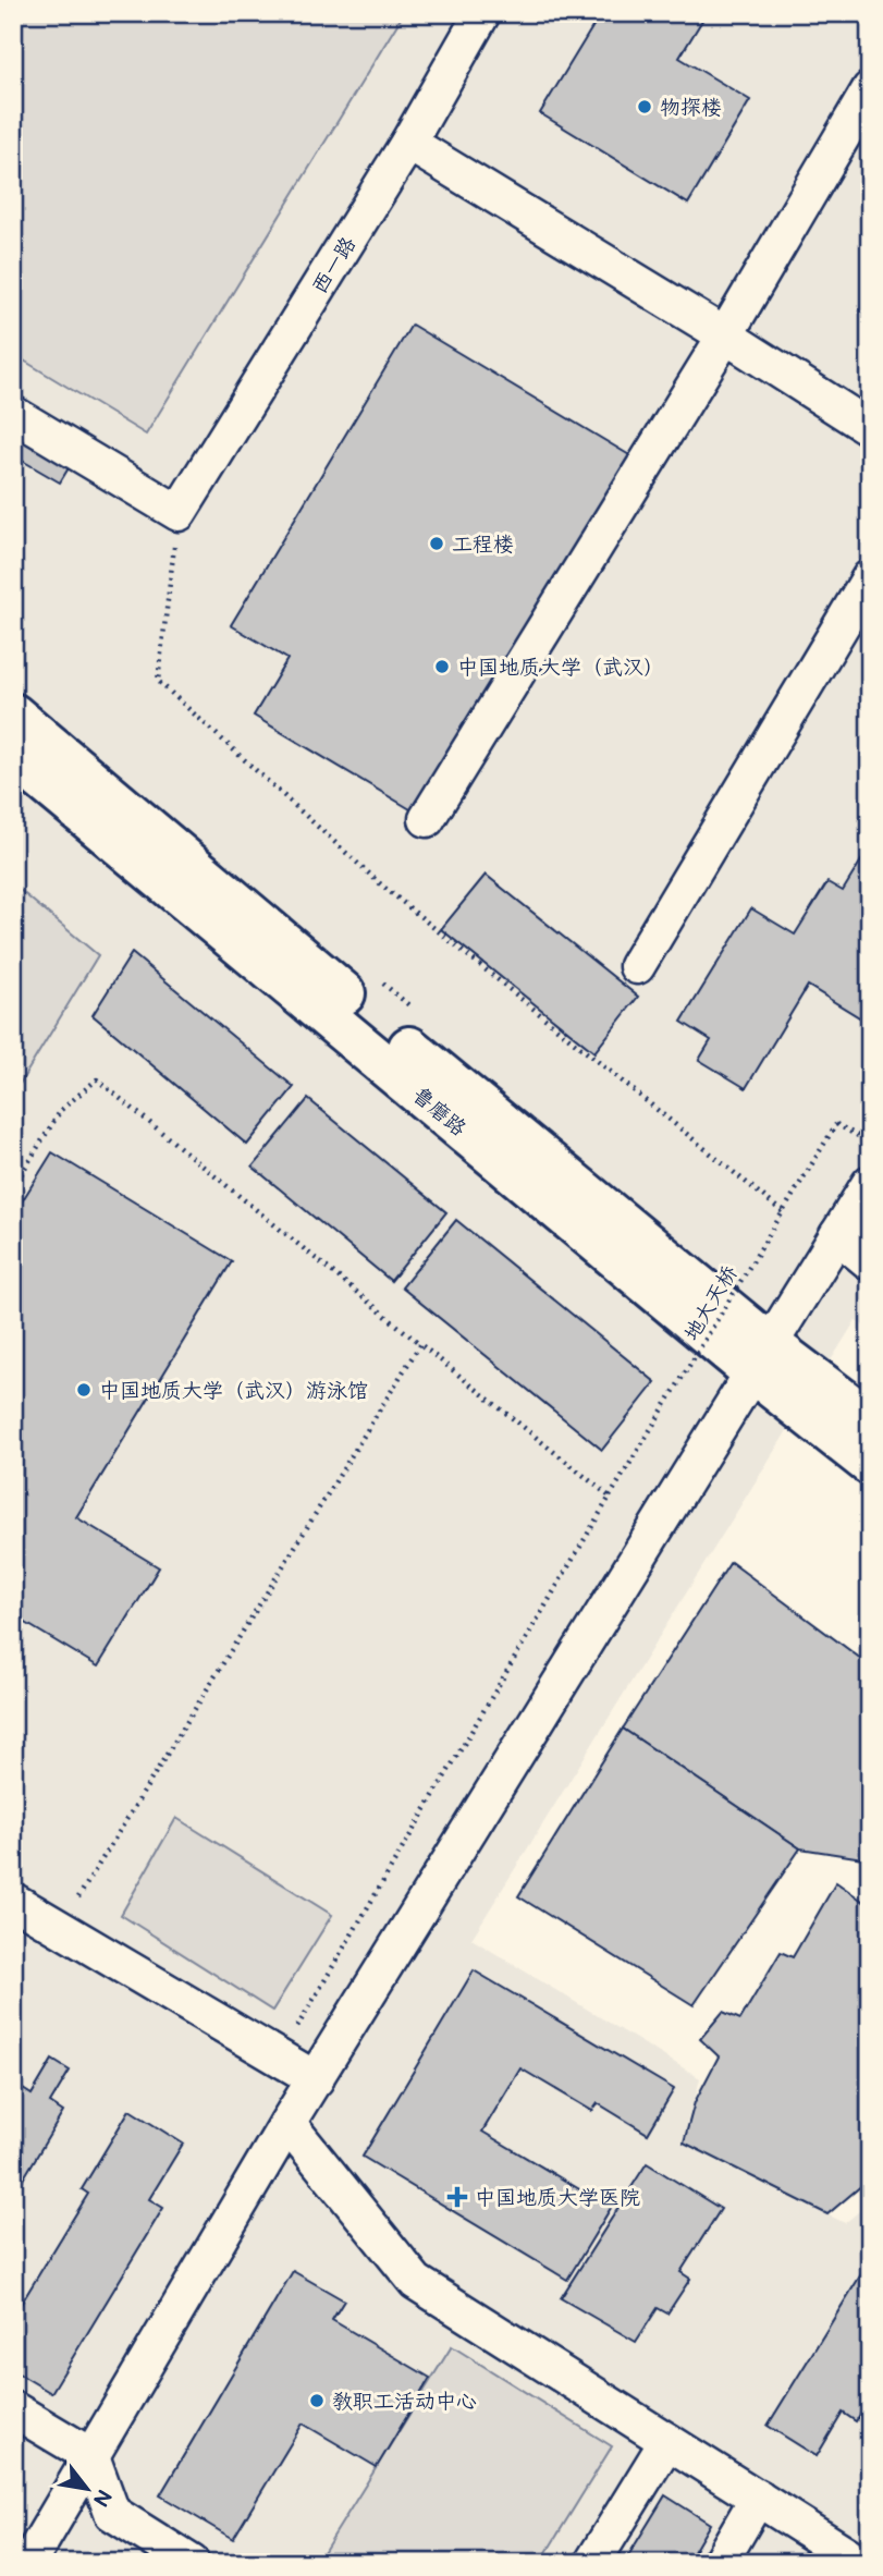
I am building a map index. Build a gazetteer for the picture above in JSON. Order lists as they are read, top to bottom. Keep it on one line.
{"streets":{"main road":["鲁磨路"],"street":["西一路"],"path":["地大天桥"]},"places":{"other":["物探楼","工程楼","中国地质大学（武汉）","中国地质大学（武汉）游泳馆","教职工活动中心"],"health":["中国地质大学医院"]},"north":"bottom right"}
